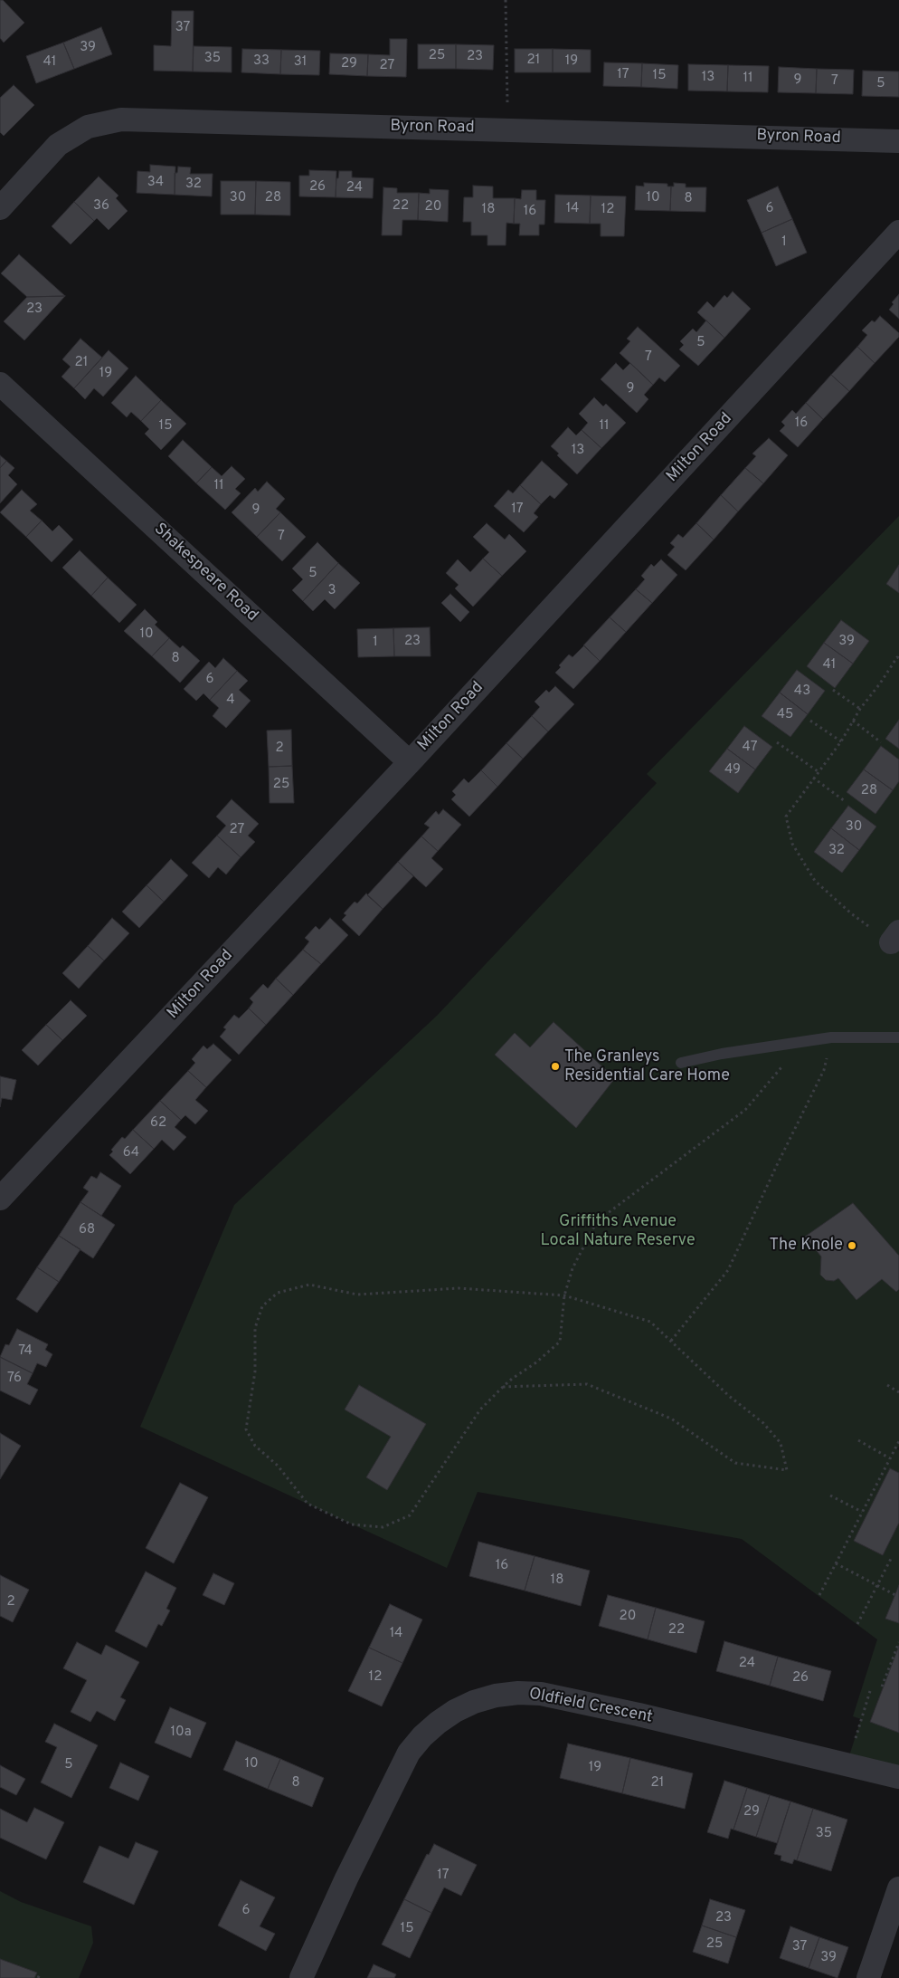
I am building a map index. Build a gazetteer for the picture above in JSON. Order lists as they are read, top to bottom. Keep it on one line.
{"streets":{"street":["Byron Road","Milton Road","Shakespeare Road","Oldfield Crescent"]},"crossings":[["Milton Road","Shakespeare Road"]],"parks":["Griffiths Avenue Local Nature Reserve"],"places":["The Granleys Residential Care Home","The Knole"],"house_numbers":["37","39","25","23","35","21","33","19","41","31","29","27","17","15","13","11","9","7","5","34","32","26","24","30","28","10","8","36","22","20","14","6","18","12","16","1","23","5","7","21","19","9","16","15","11","13","11","17","9","7","5","3","10","23","39","1","8","41","6","43","4","45","47","2","49","25","28","30","27","32","62","64","68","74","76","16","18","2","20","22","14","24","12","26","10a","10","5","19","8","21","29","35","17","6","23","15","25","37","39"]}
